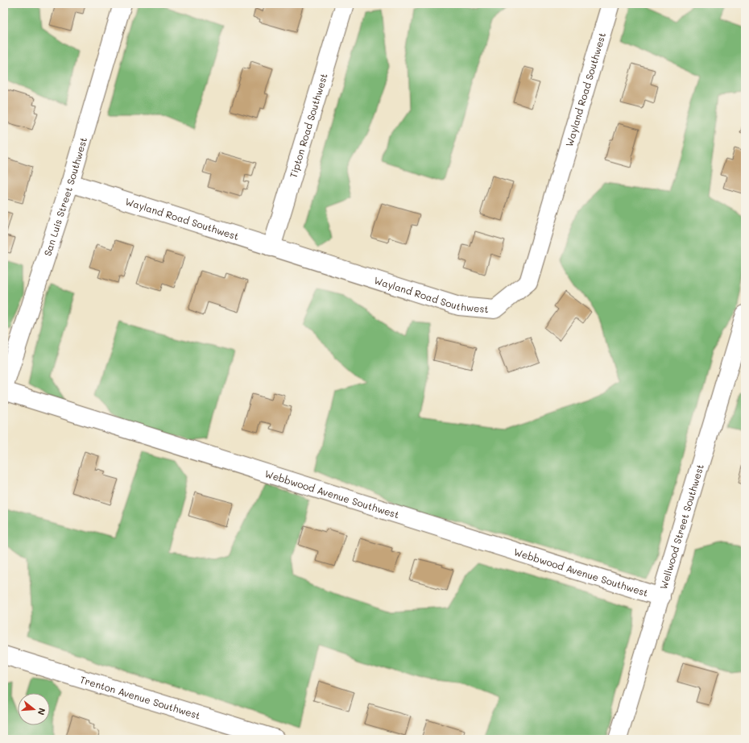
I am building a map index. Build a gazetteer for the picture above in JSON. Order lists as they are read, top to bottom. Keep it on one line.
{"streets":{"street":["Wayland Road Southwest","Tipton Road Southwest","San Luis Street Southwest","Webbwood Avenue Southwest","Wellwood Street Southwest","Trenton Avenue Southwest"]},"crossings":[["Wayland Road Southwest","Tipton Road Southwest"],["Wayland Road Southwest","San Luis Street Southwest"],["Webbwood Avenue Southwest","Wellwood Street Southwest"]],"north":"right"}
